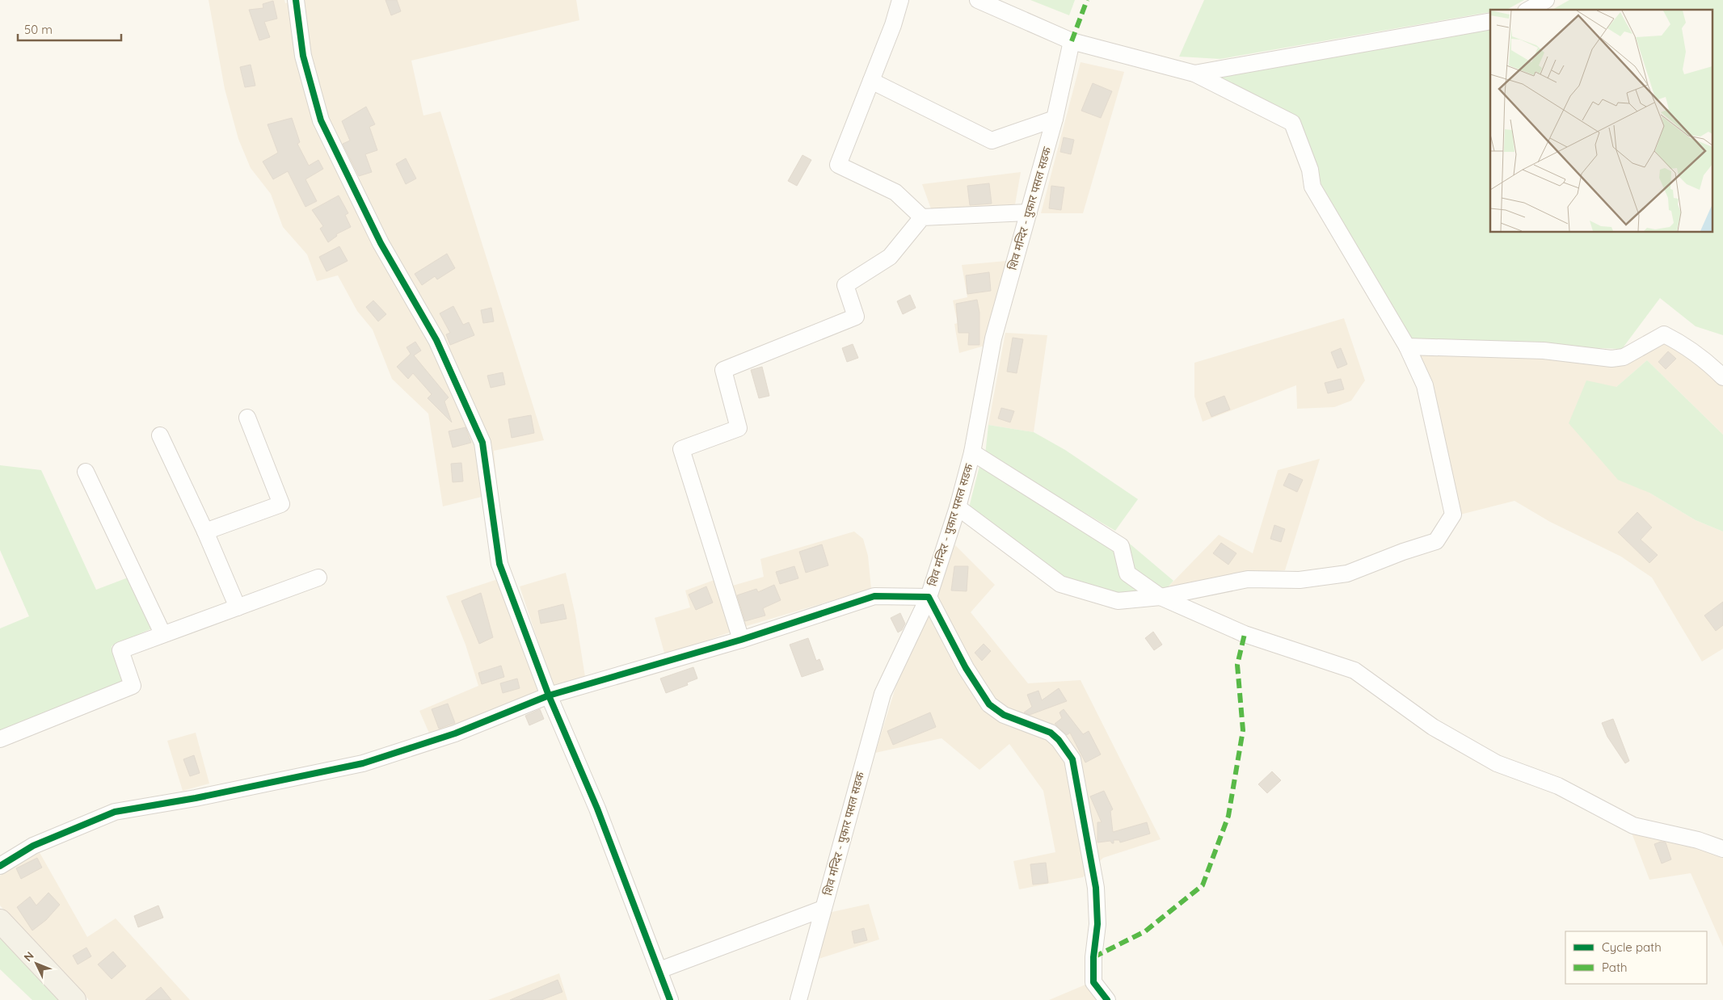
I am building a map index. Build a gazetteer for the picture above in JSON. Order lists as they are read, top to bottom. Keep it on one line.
{"streets":{"street":["शिव मन्दिर - पुकार पसल सडक"]},"legend":["Cycle path","Path"],"scale_bar":"50 m","north":"top left"}
